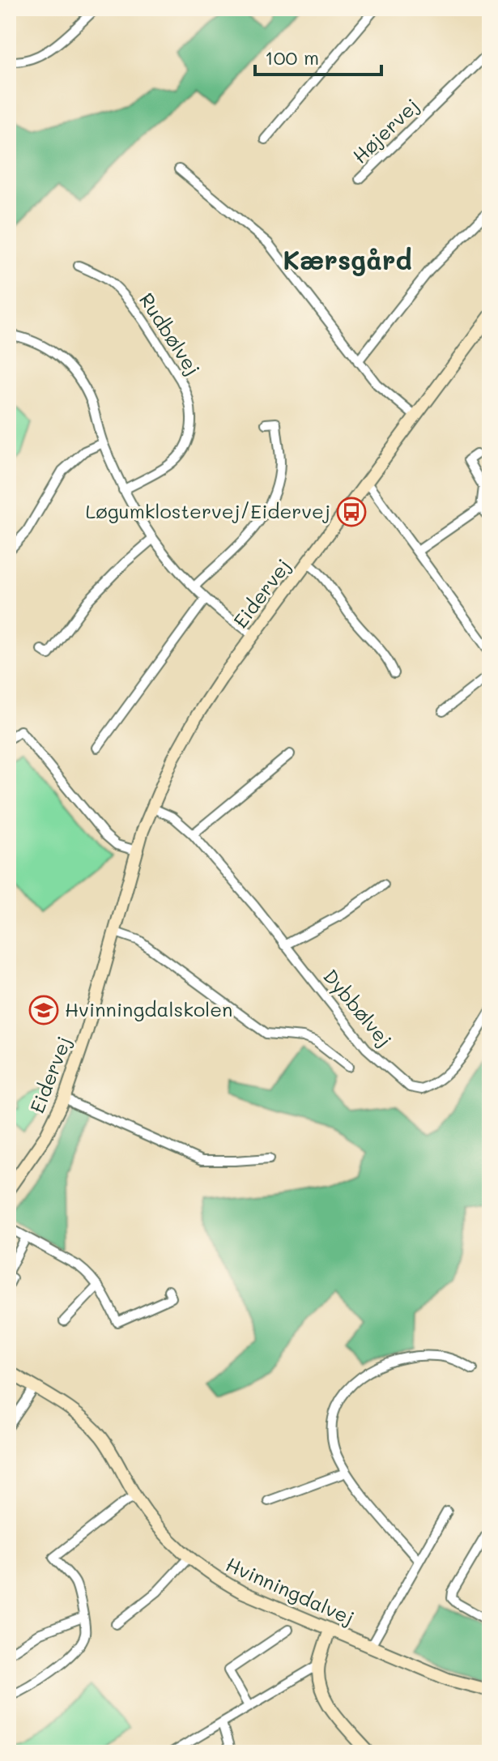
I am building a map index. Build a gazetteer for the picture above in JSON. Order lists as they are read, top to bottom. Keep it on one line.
{"streets":{"street":["Højervej","Rudbølvej","Eidervej","Dybbølvej","Hvinningdalvej"]},"crossings":[["Eidervej","Dybbølvej"]],"districts":["Kærsgård"],"places":{"bus stop":["Løgumklostervej/Eidervej"],"school or university":["Hvinningdalskolen"]},"scale_bar":"100 m"}
